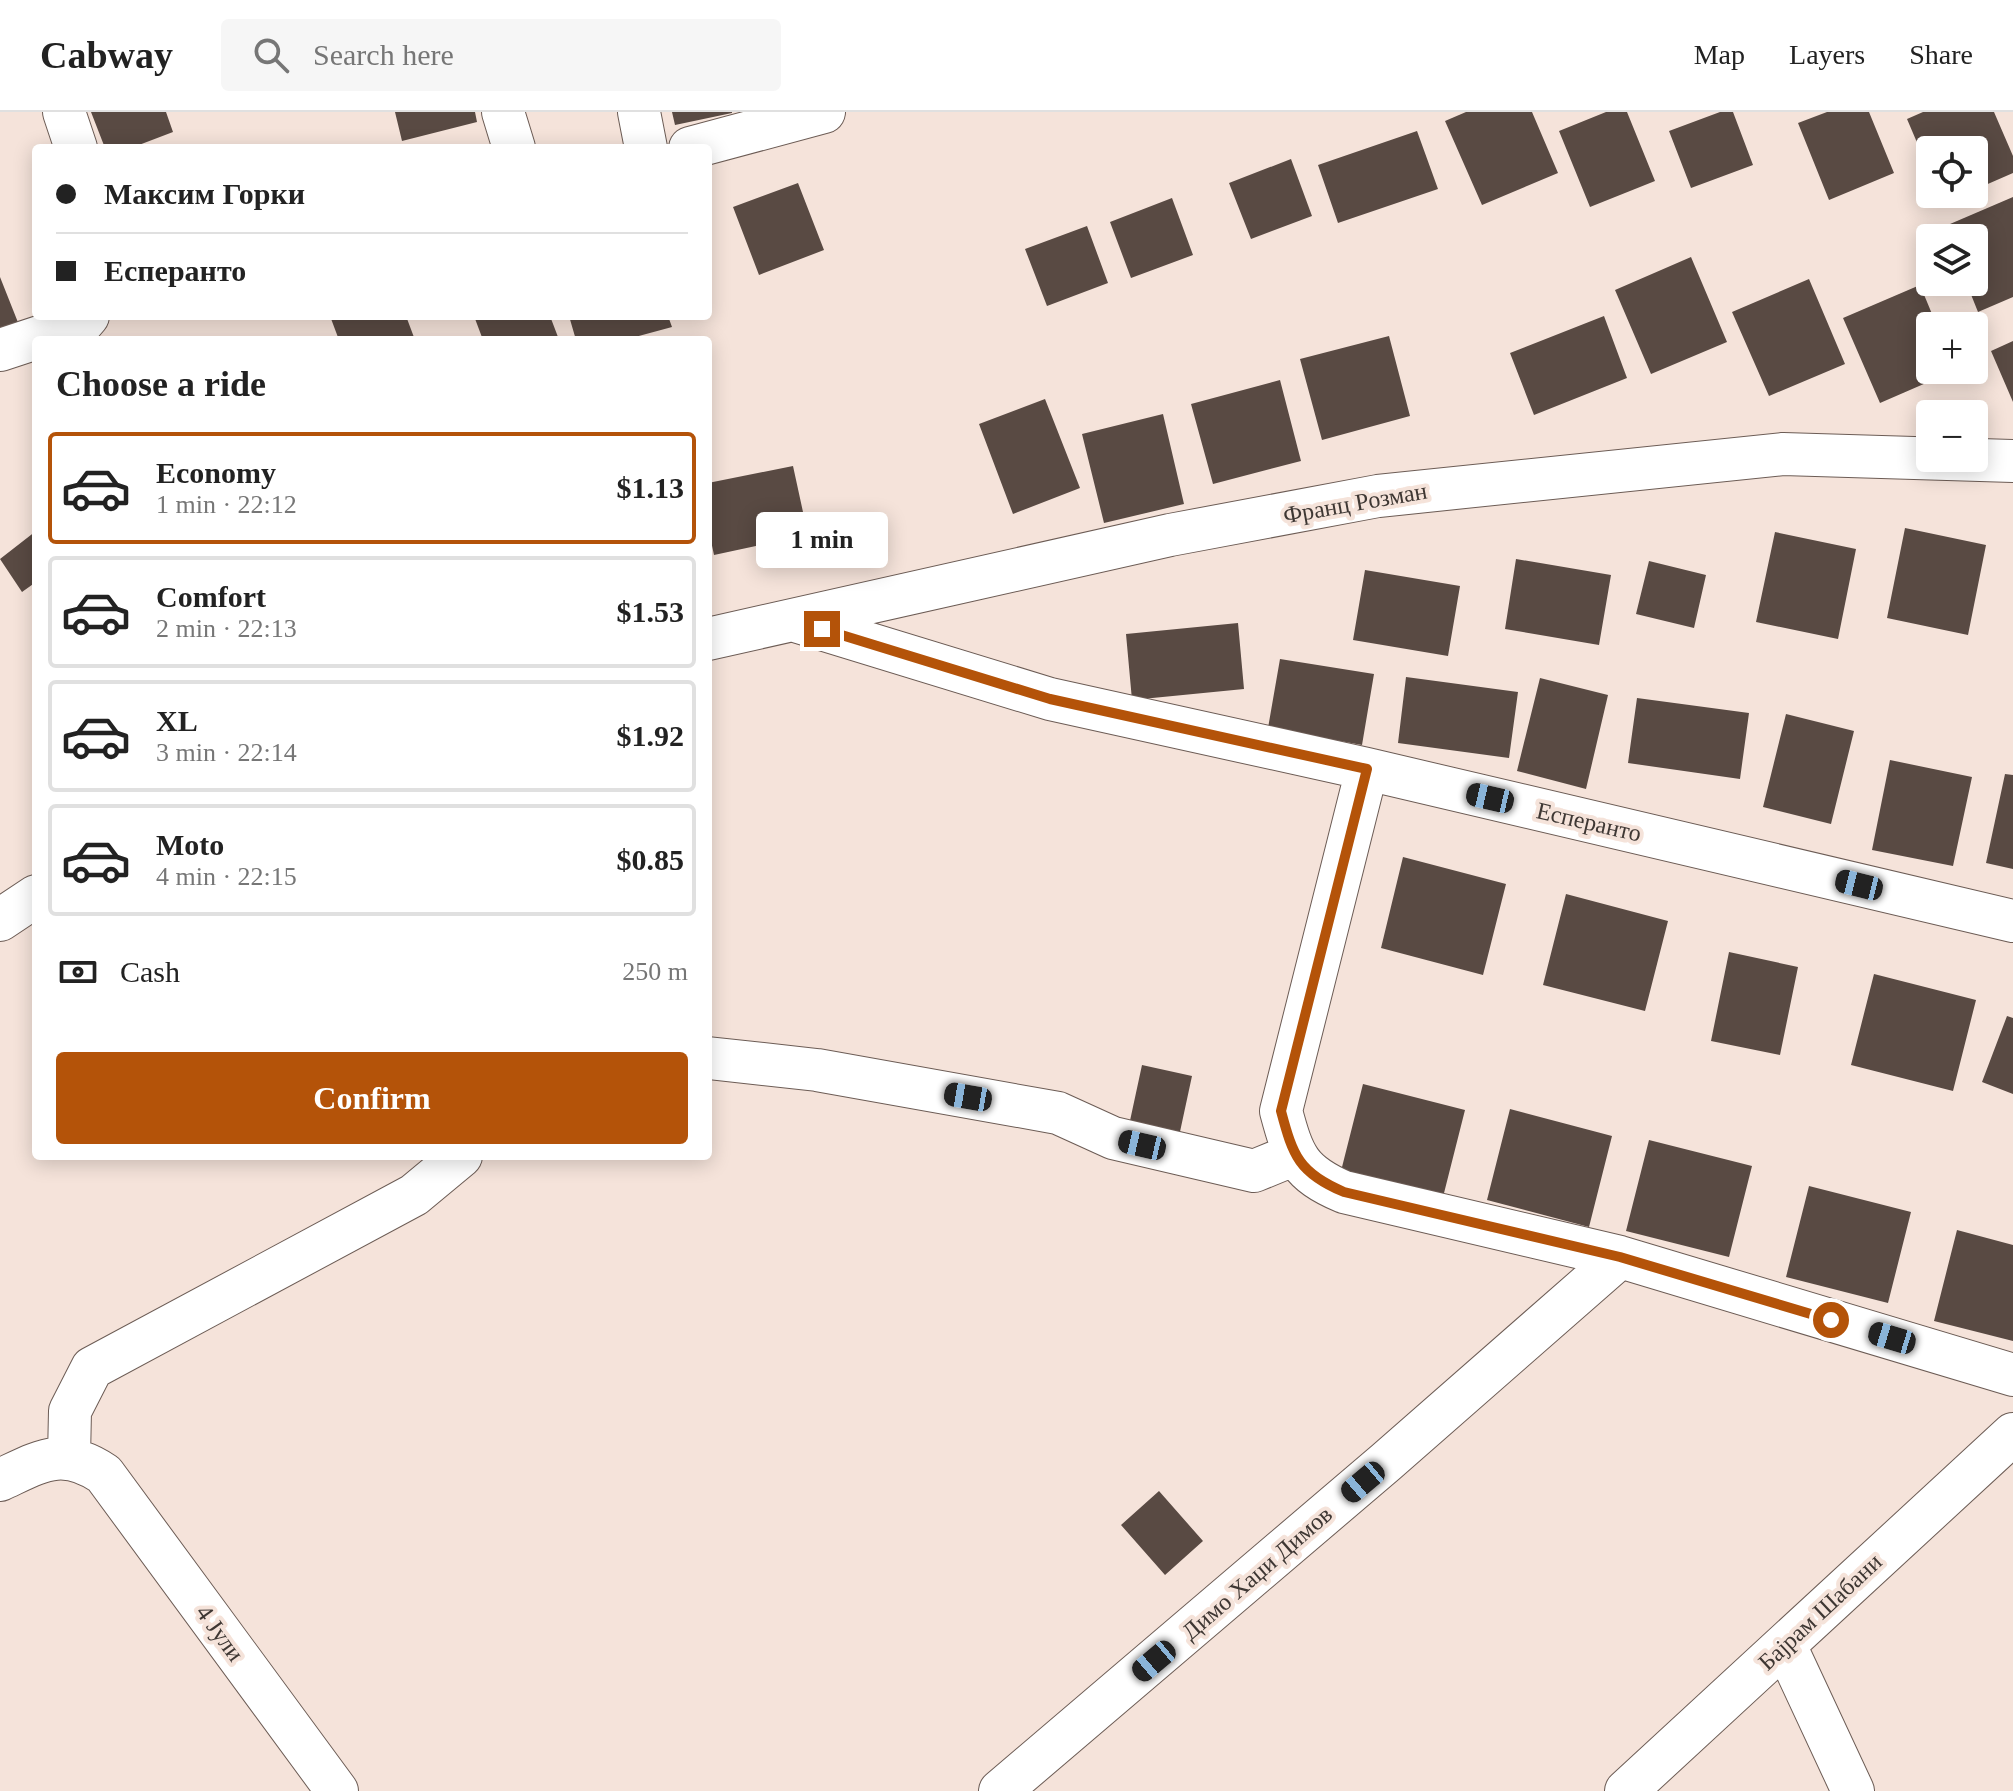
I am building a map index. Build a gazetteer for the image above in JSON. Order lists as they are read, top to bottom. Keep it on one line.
{"streets":{"street":["Франц Розман","Есперанто","Димо Хаџи Димов","Бајрам Шабани","4 Јули"]},"crossings":[["Франц Розман","Есперанто"]],"page":{"header":"Cabway","search":"Search here","nav":["Map","Layers","Share"],"map_buttons":["+","−"],"banner":["Максим Горки","Есперанто"],"heading":"Choose a ride","list":[{"name":"Economy","note":"1 min · 22:12","value":"$1.13"},{"name":"Comfort","note":"2 min · 22:13","value":"$1.53"},{"name":"XL","note":"3 min · 22:14","value":"$1.92"},{"name":"Moto","note":"4 min · 22:15","value":"$0.85"}],"bubble":"1 min","pay":["Cash","250 m"],"buttons":"Confirm"}}
